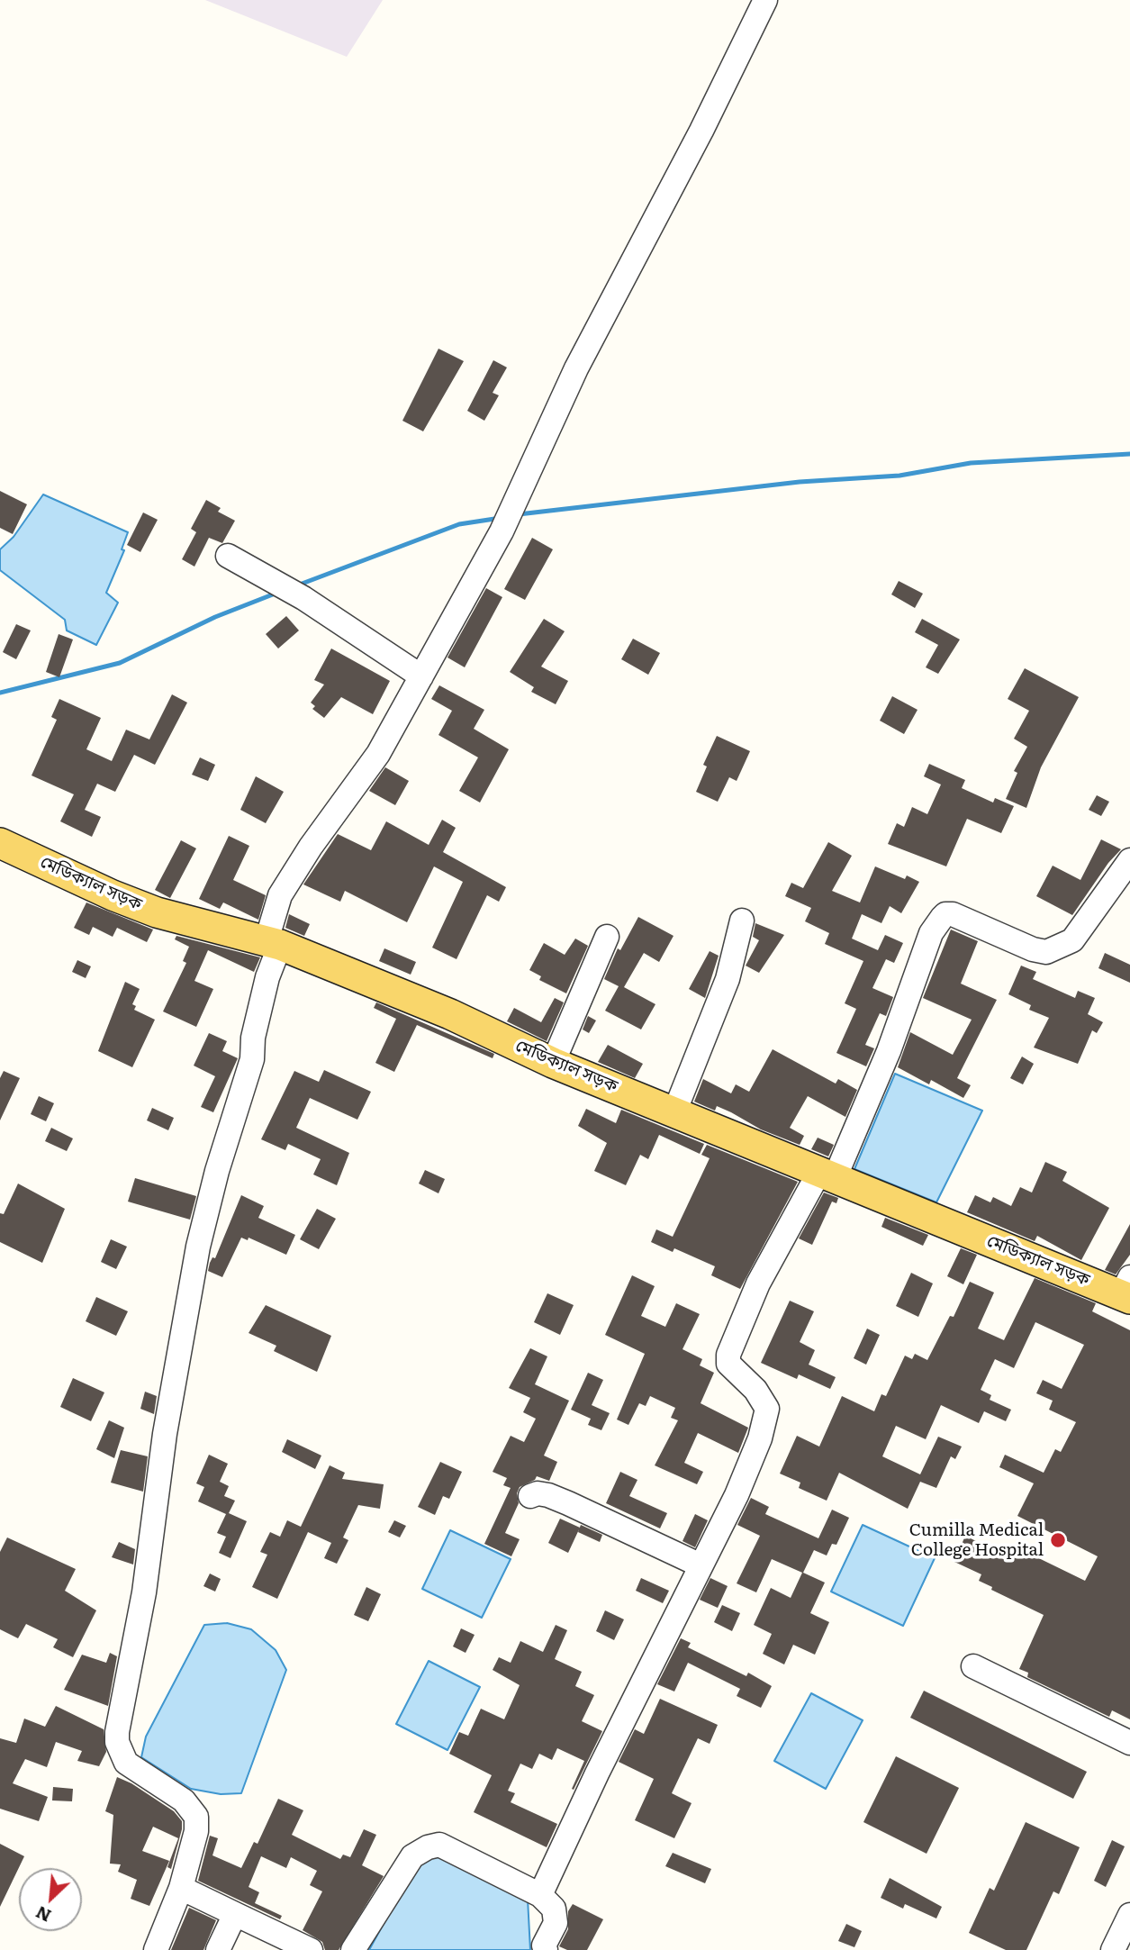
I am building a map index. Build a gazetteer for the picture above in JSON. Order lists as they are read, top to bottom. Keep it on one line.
{"streets":{"main road":["মেডিক্যাল সড়ক"]},"places":["Cumilla Medical College Hospital"],"north":"bottom left"}
